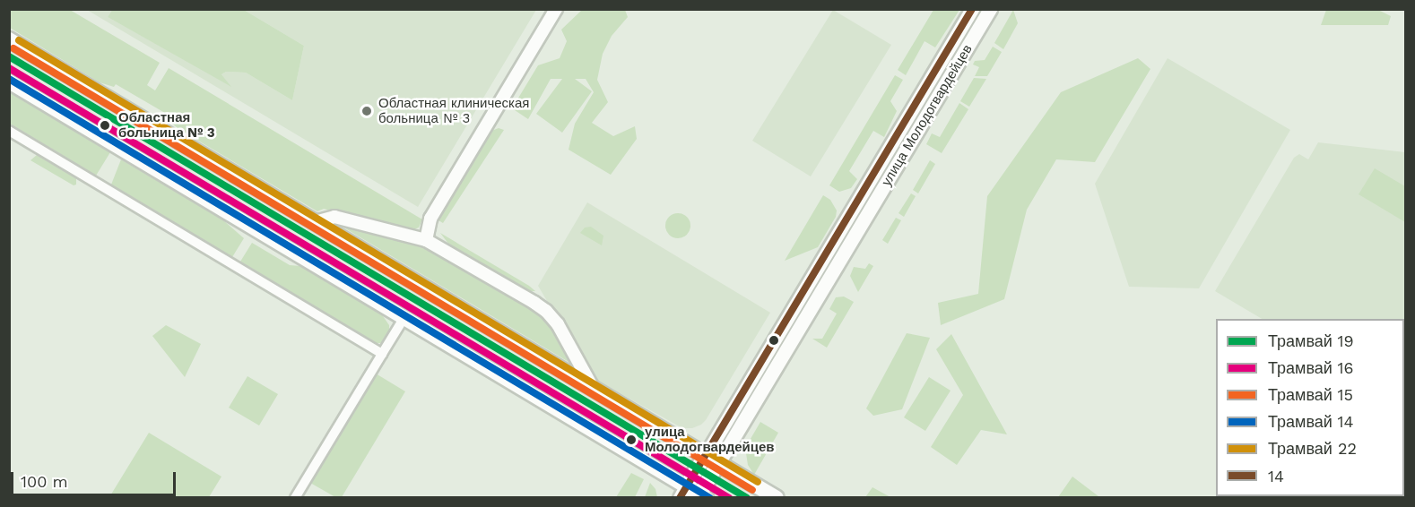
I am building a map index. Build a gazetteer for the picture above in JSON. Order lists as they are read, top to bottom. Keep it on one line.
{"streets":{"main road":["улица Молодогвардейцев"]},"places":["Областная клиническая больница № 3","Областная больница № 3","улица Молодогвардейцев"],"lines":["transit line 14","tram line 22","tram line 15","tram line 19","tram line 16","tram line 14"],"legend":["Трамвай 19","Трамвай 16","Трамвай 15","Трамвай 14","Трамвай 22","14"],"scale_bar":"100 m"}
